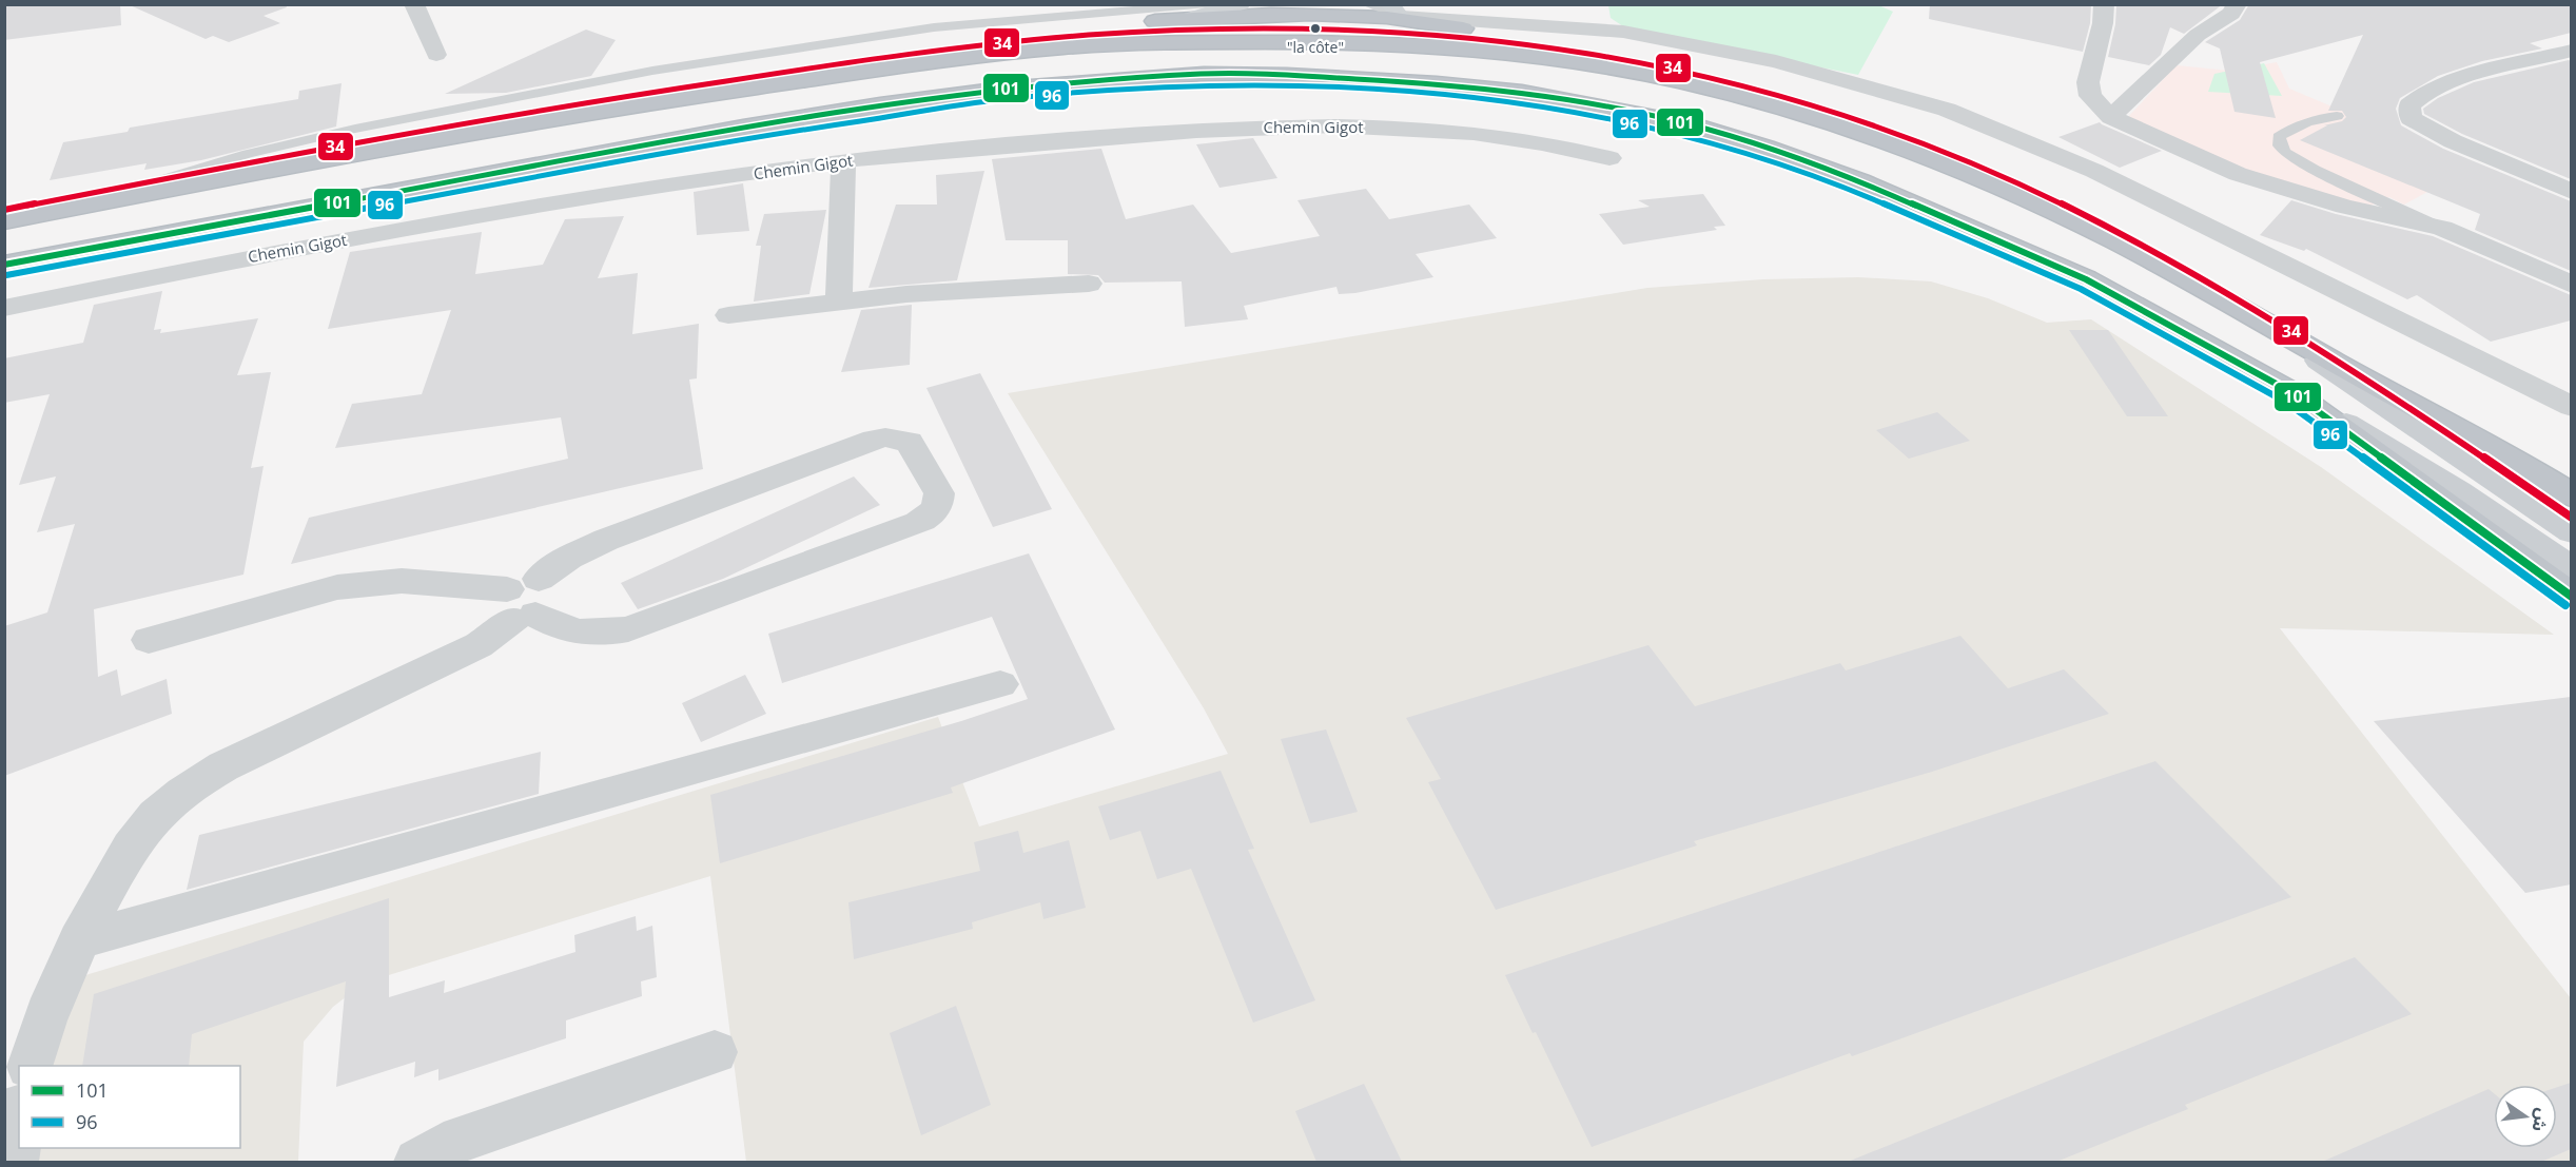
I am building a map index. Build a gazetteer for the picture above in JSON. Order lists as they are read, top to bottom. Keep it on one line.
{"streets":{"street":["Chemin Gigot"]},"places":["\"la côte\""],"lines":["transit line 34","transit line 101","transit line 96"],"legend":["101","96"],"north":"right"}
